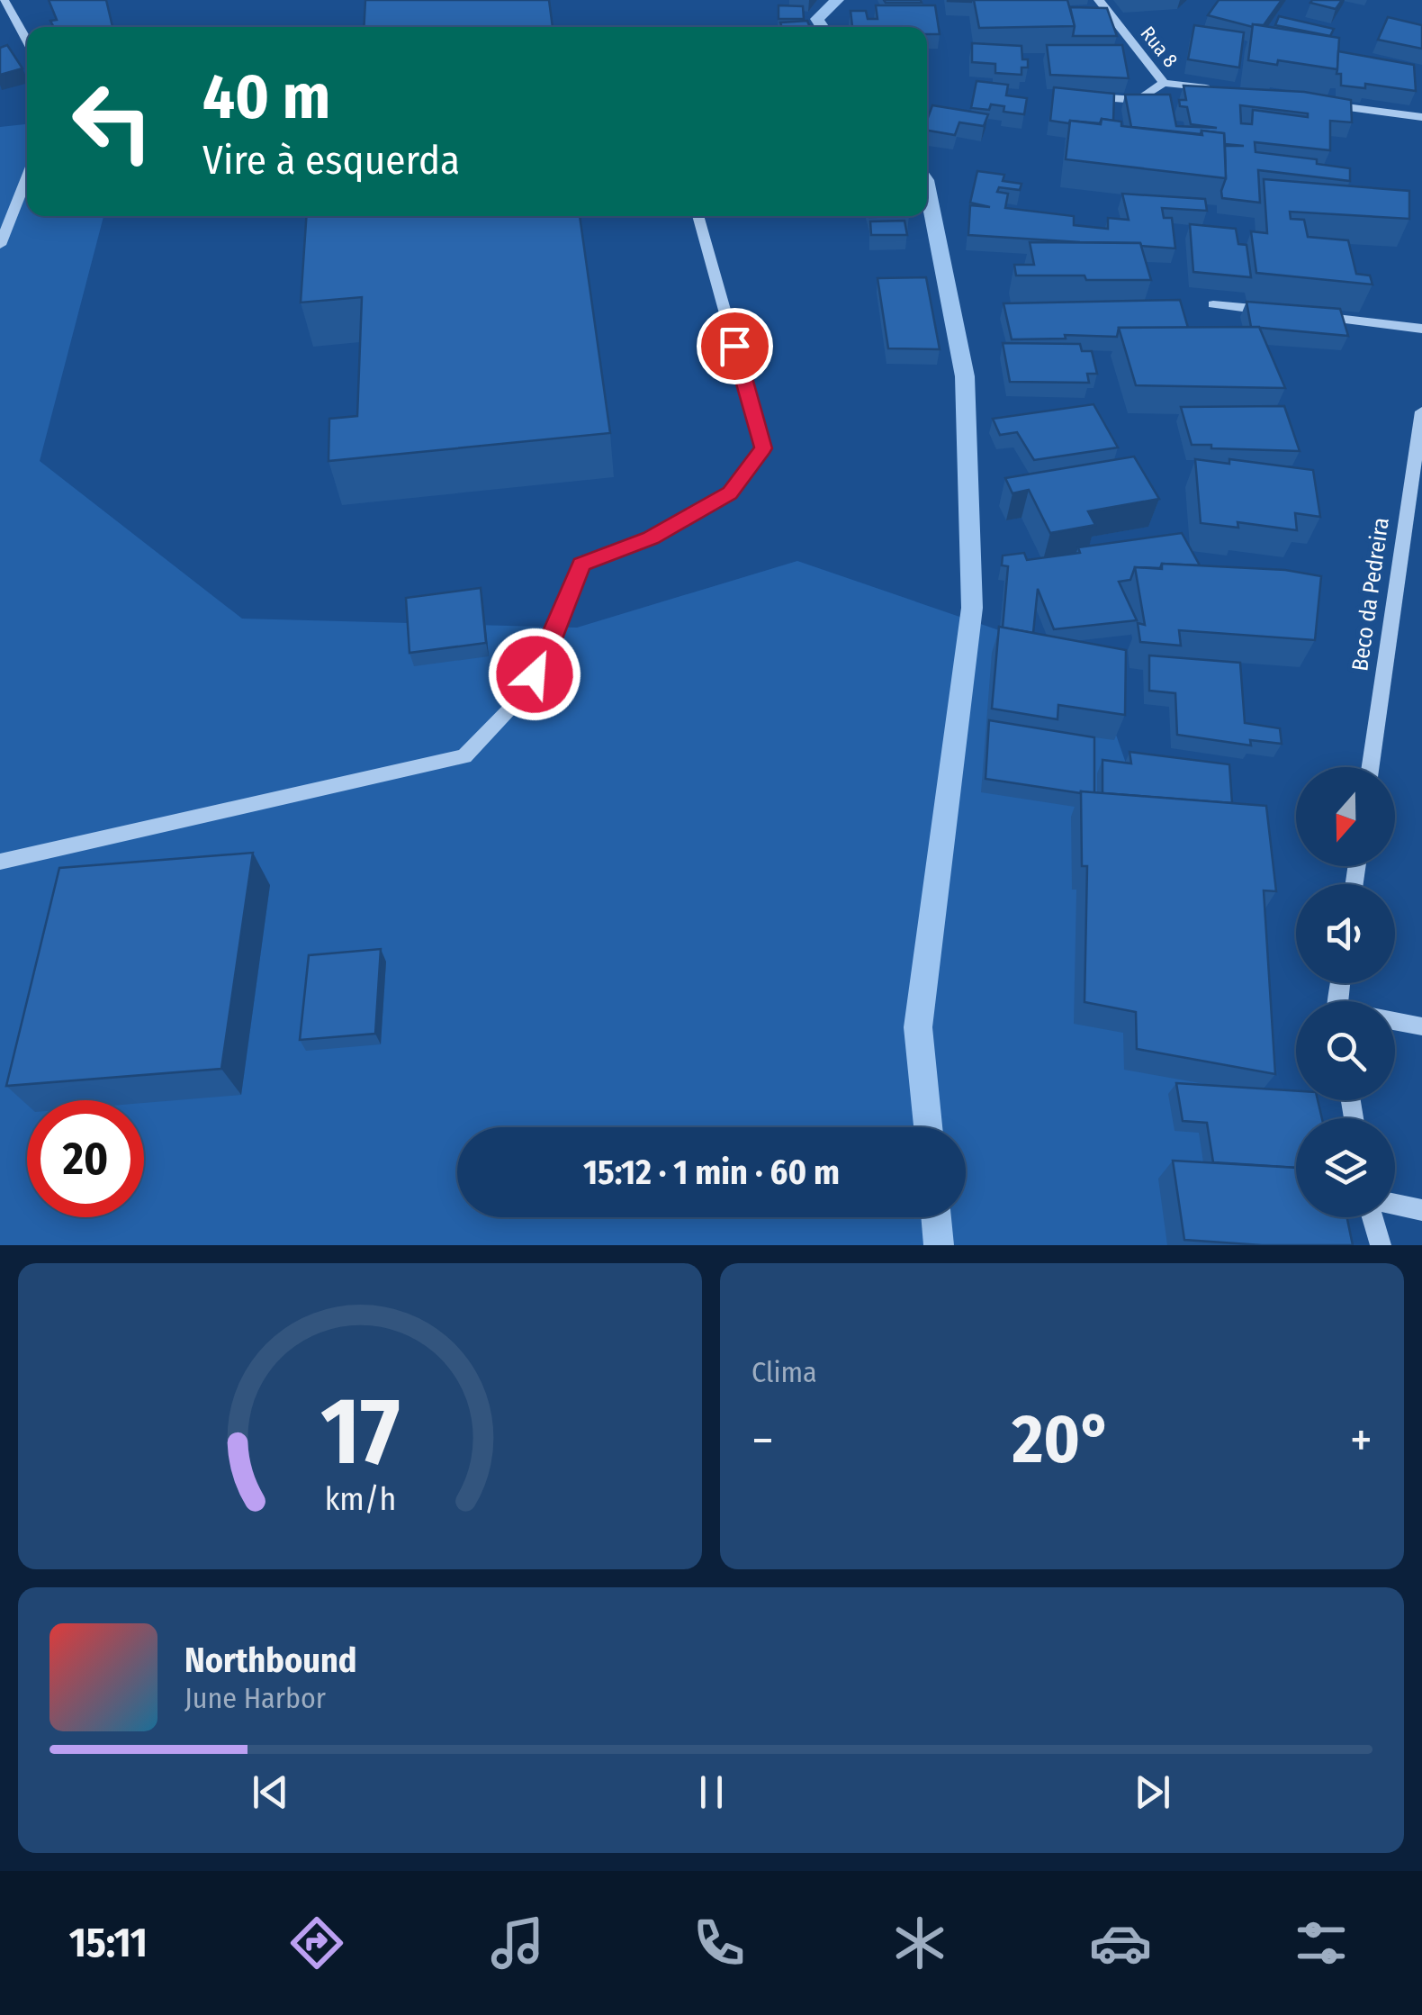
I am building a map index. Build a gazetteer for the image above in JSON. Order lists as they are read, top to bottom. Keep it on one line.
{"streets":{"street":["Rua 8","Beco da Pedreira"]},"north":"bottom","page":{"turn":["40 m","Vire à esquerda"],"limit":"20","trip":"15:12 · 1 min · 60 m","tile":"Clima","heat":["−","20°","+"],"song":["Northbound","June Harbor"],"tabs":"15:11","gauge":["17","km/h"]}}
